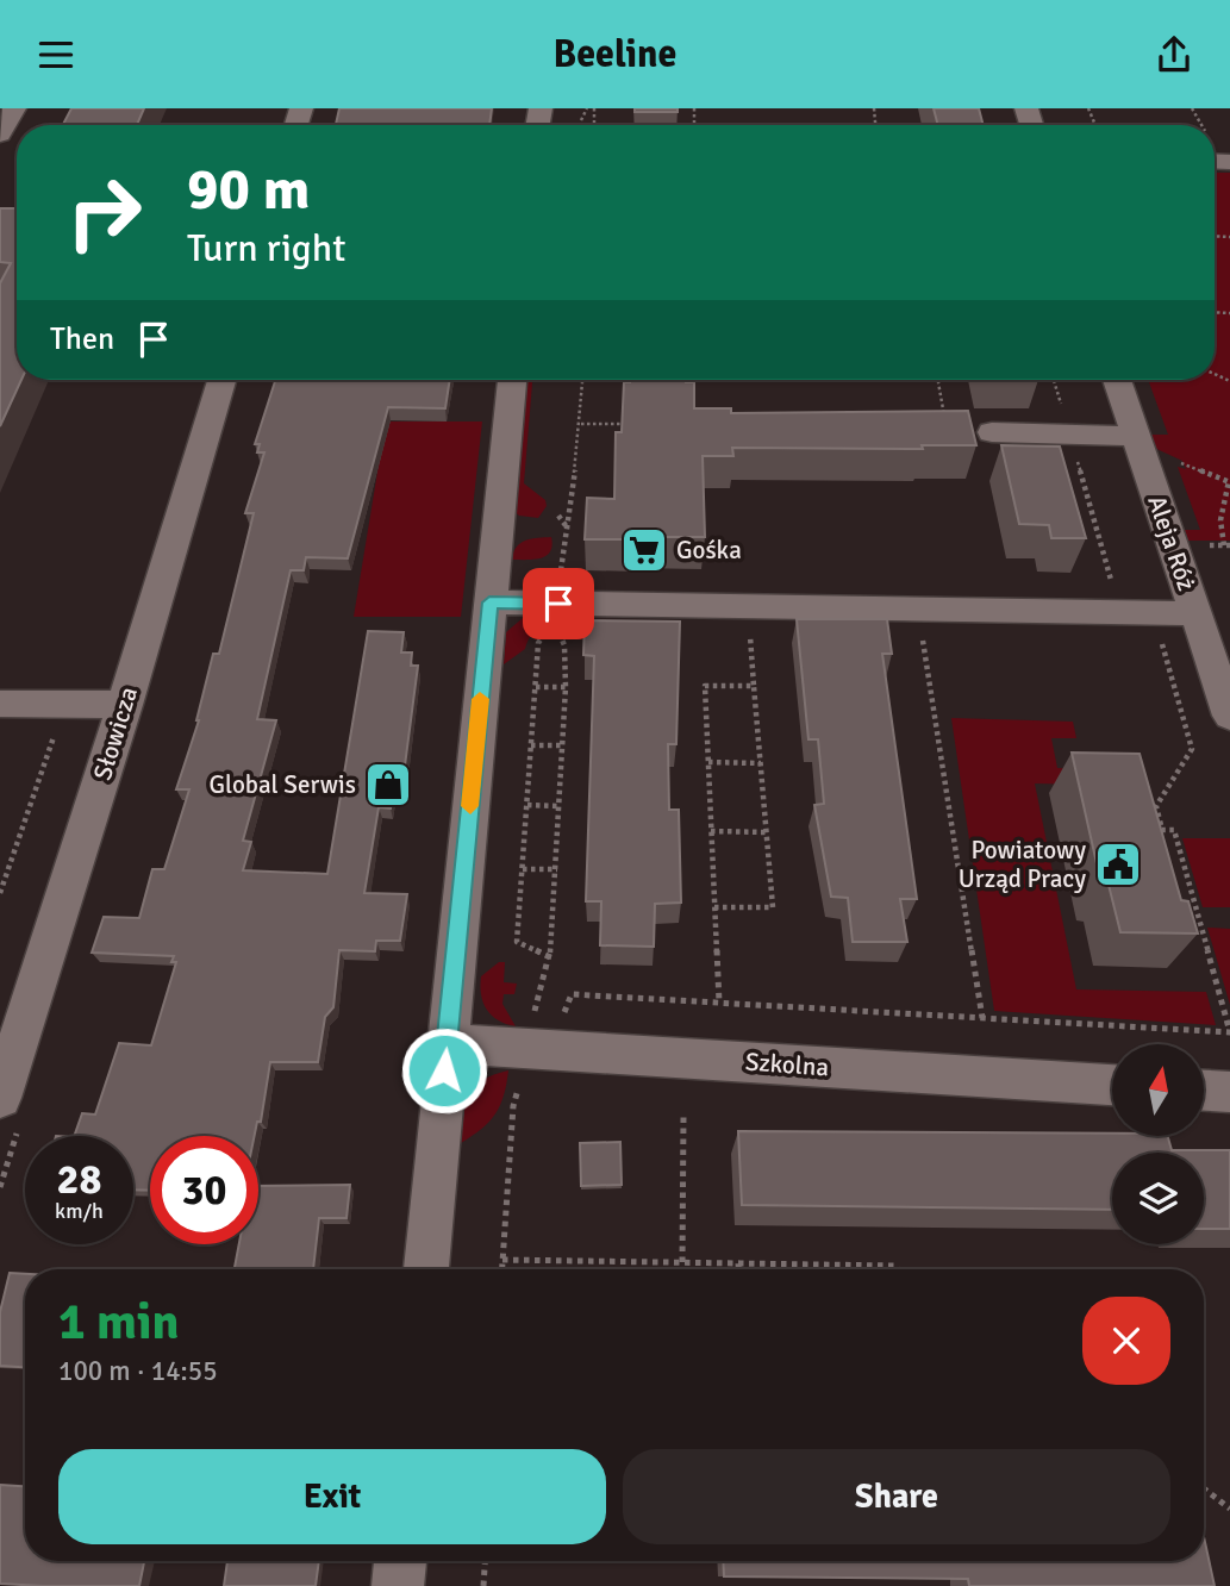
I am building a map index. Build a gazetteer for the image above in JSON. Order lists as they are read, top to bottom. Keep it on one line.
{"streets":{"street":["Aleja Róż","Słowicza","Szkolna"]},"places":{"supermarket":["Gośka"],"shop":["Global Serwis"],"public building":["Powiatowy Urząd Pracy"]},"north":"top","page":{"header":"Beeline","turn":["90 m","Turn right"],"then":"Then","speed":"28 km/h","limit":"30","heading":["1 min","100 m · 14:55"],"buttons":["Exit","Share"]}}
